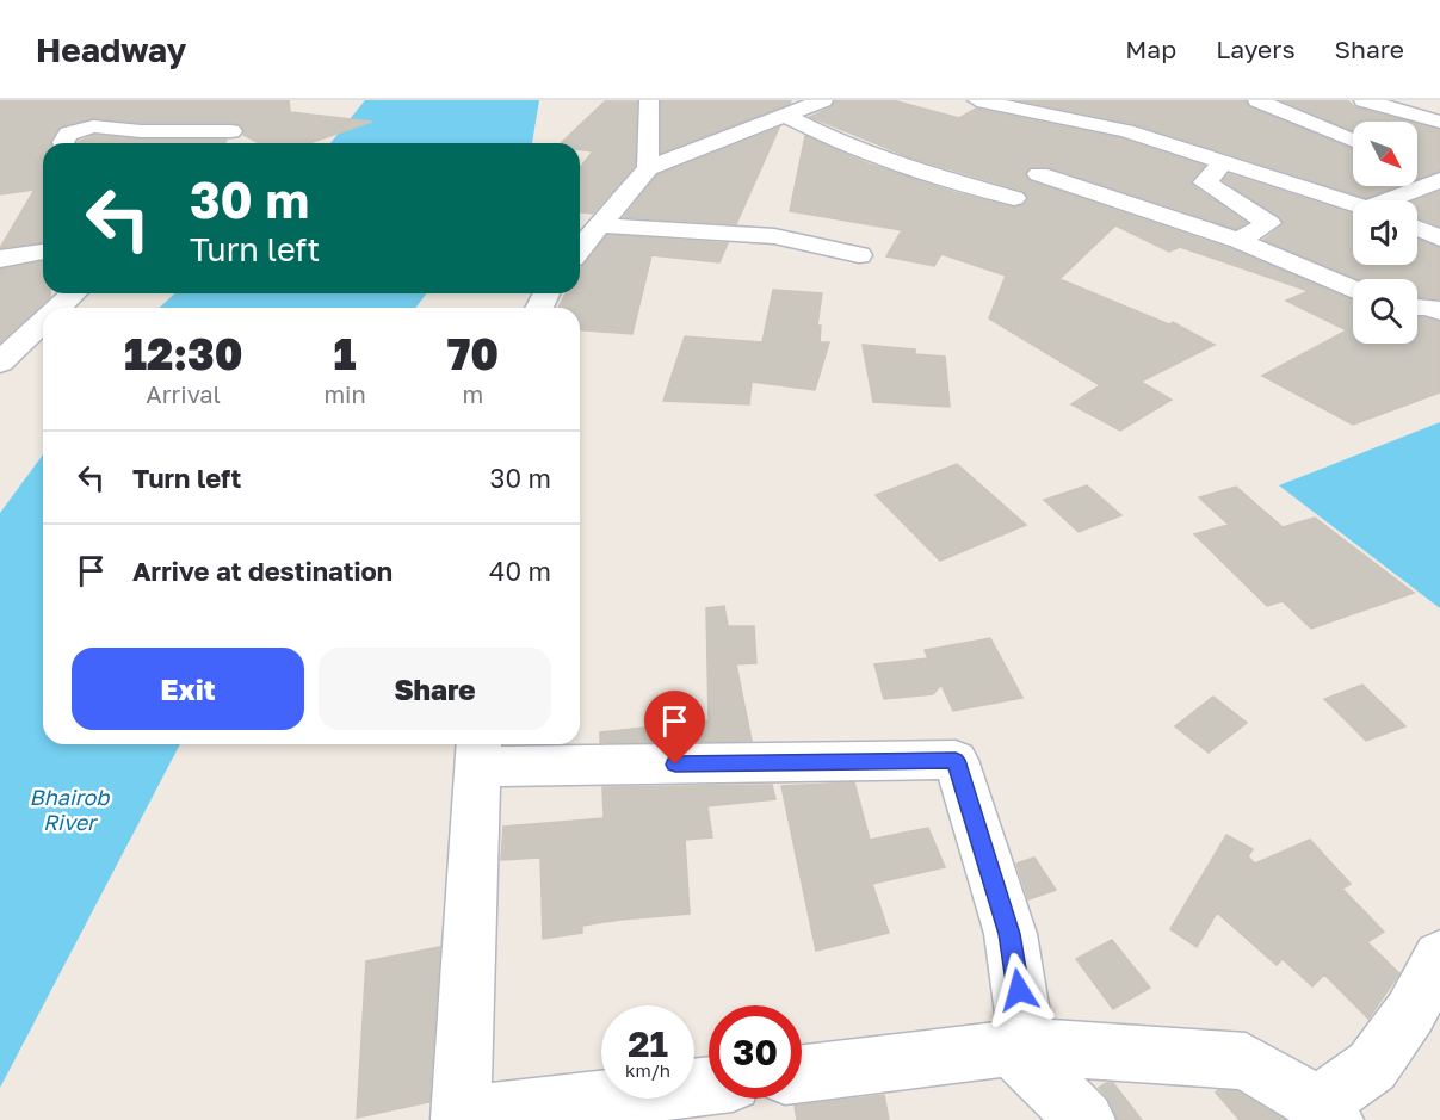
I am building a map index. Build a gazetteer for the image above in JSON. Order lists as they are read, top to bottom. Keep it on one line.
{"water":["Bhairob River"],"north":"bottom right","page":{"header":"Headway","nav":["Map","Layers","Share"],"turn":["30 m","Turn left"],"eta":["12:30","Arrival","1","min","70","m"],"list":[{"name":"Turn left","value":"30 m"},{"name":"Arrive at destination","value":"40 m"}],"buttons":["Exit","Share"],"speed":"21 km/h","limit":"30"}}
